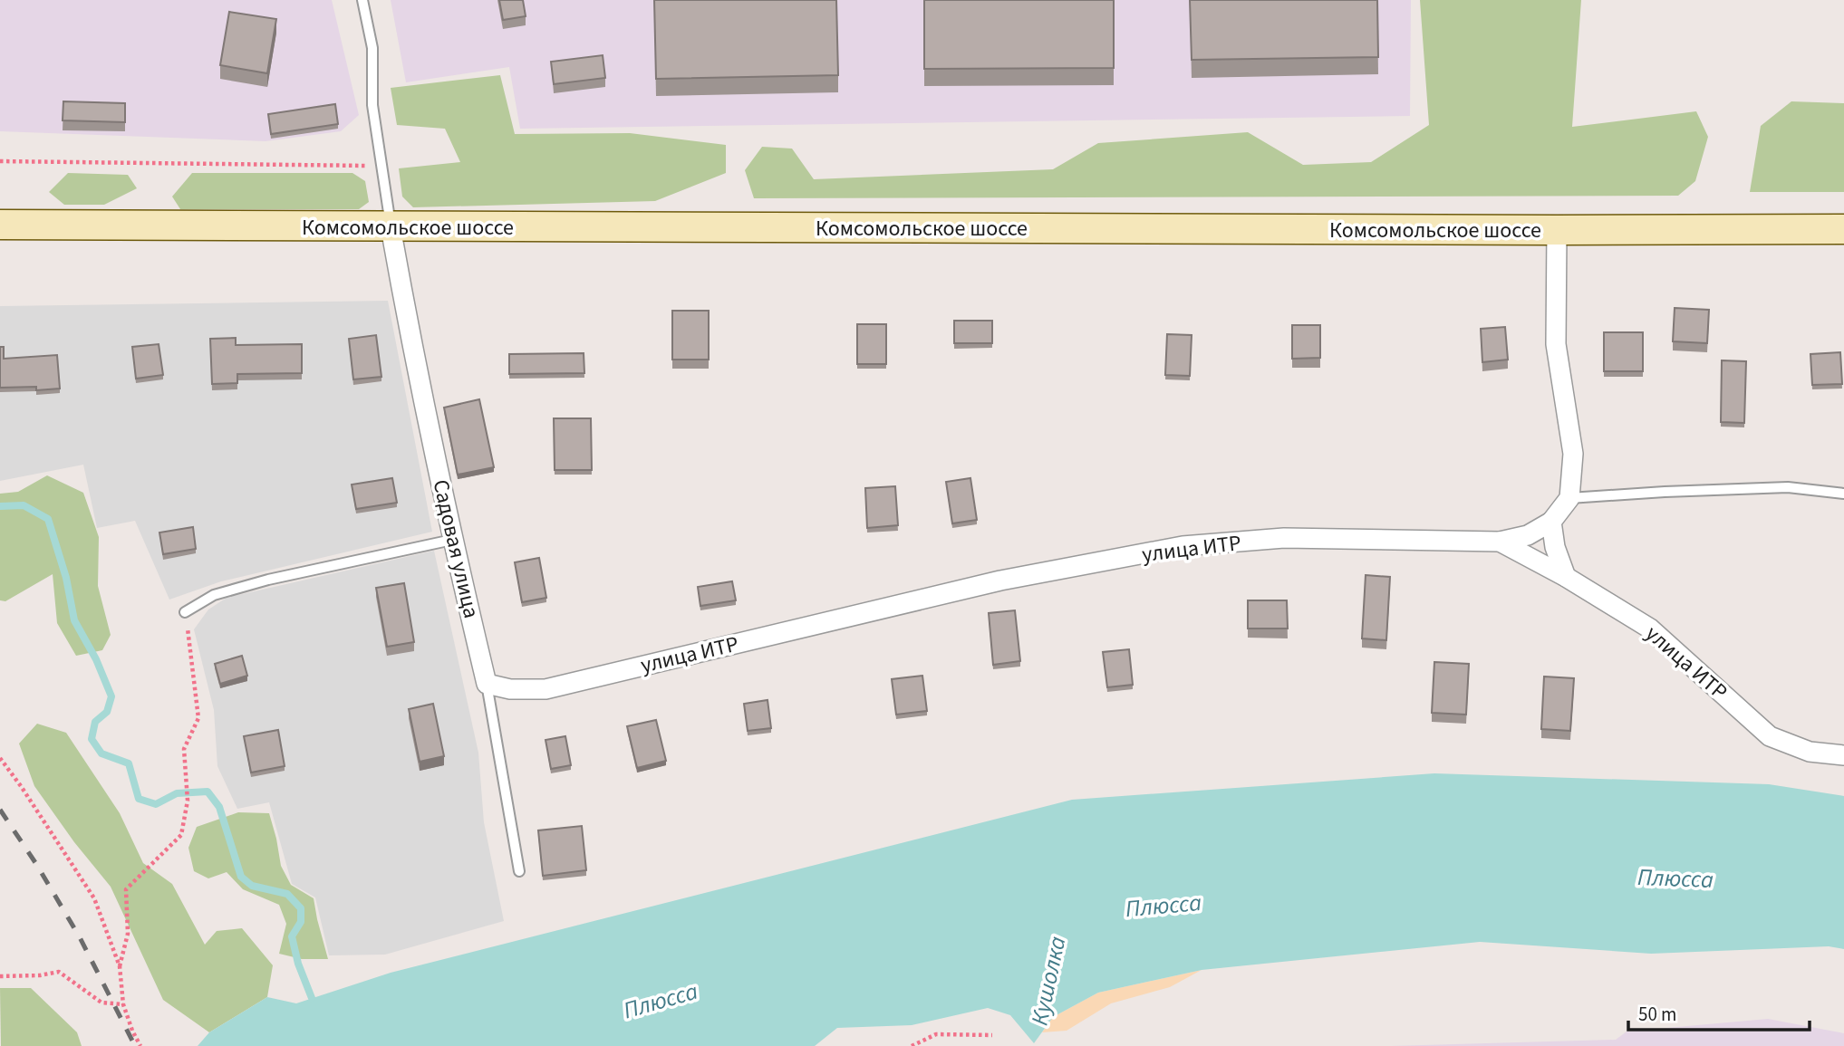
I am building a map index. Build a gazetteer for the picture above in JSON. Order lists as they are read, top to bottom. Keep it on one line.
{"streets":{"main road":["Комсомольское шоссе"],"street":["Садовая улица","улица ИТР"]},"crossings":[["Комсомольское шоссе","Садовая улица"],["Садовая улица","улица ИТР"]],"water":["Плюсса","Кушолка"],"scale_bar":"50 m"}
